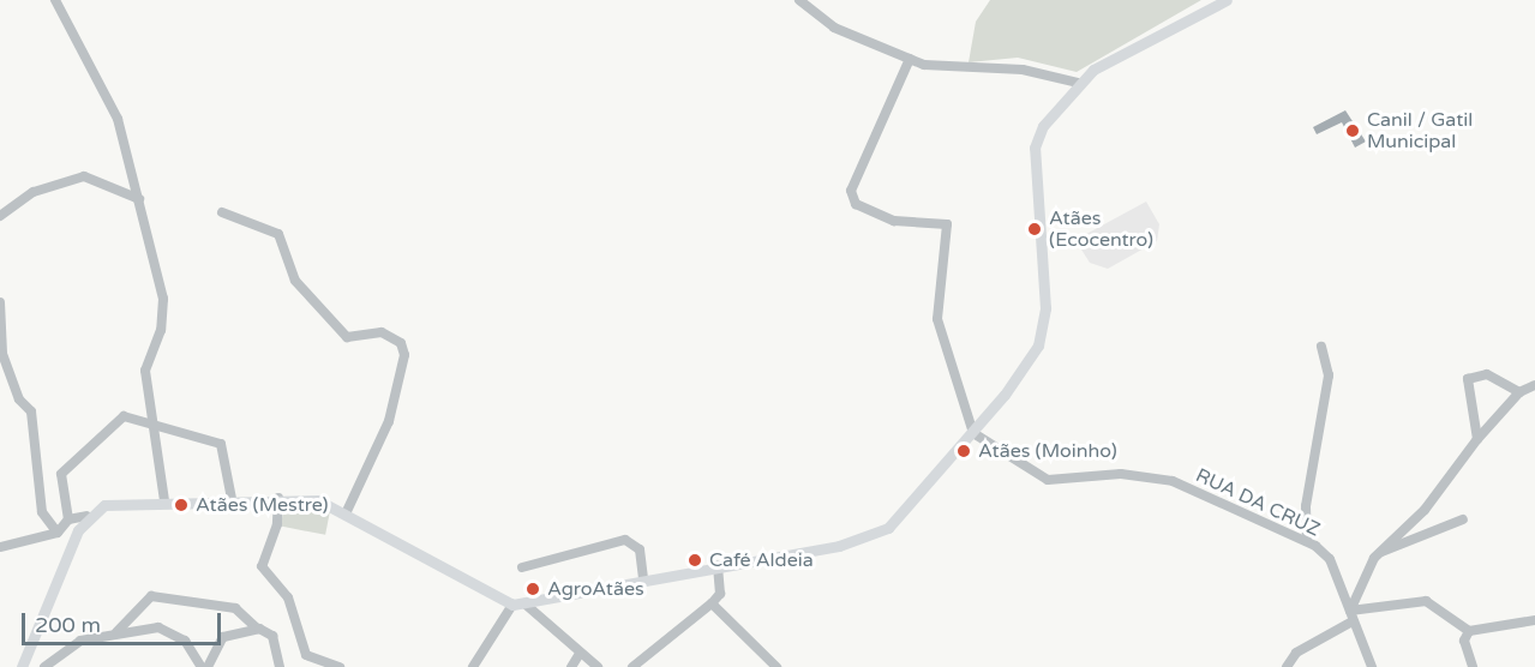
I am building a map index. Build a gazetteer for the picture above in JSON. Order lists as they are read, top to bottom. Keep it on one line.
{"streets":{"street":["RUA DA CRUZ"]},"places":["Canil / Gatil Municipal","Atães (Ecocentro)","Atães (Moinho)","Atães (Mestre)","Café Aldeia","AgroAtães"],"scale_bar":"200 m"}
